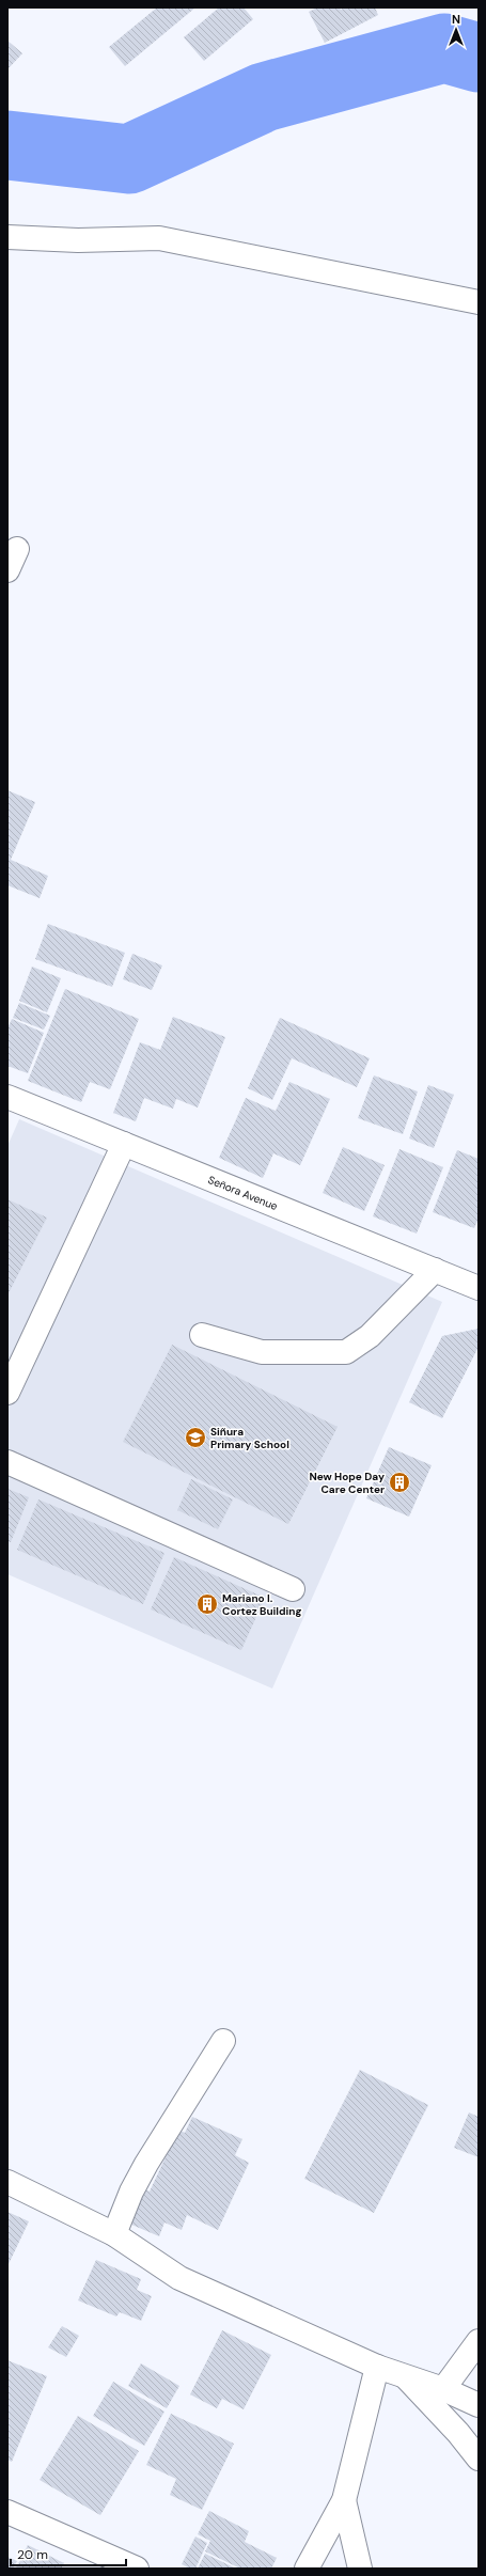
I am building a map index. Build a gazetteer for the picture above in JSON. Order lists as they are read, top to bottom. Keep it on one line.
{"streets":{"street":["Señora Avenue"]},"places":{"school or university":["Siñura Primary School"],"building":["New Hope Day Care Center","Mariano I. Cortez Building"]},"scale_bar":"20 m","north":"top"}
